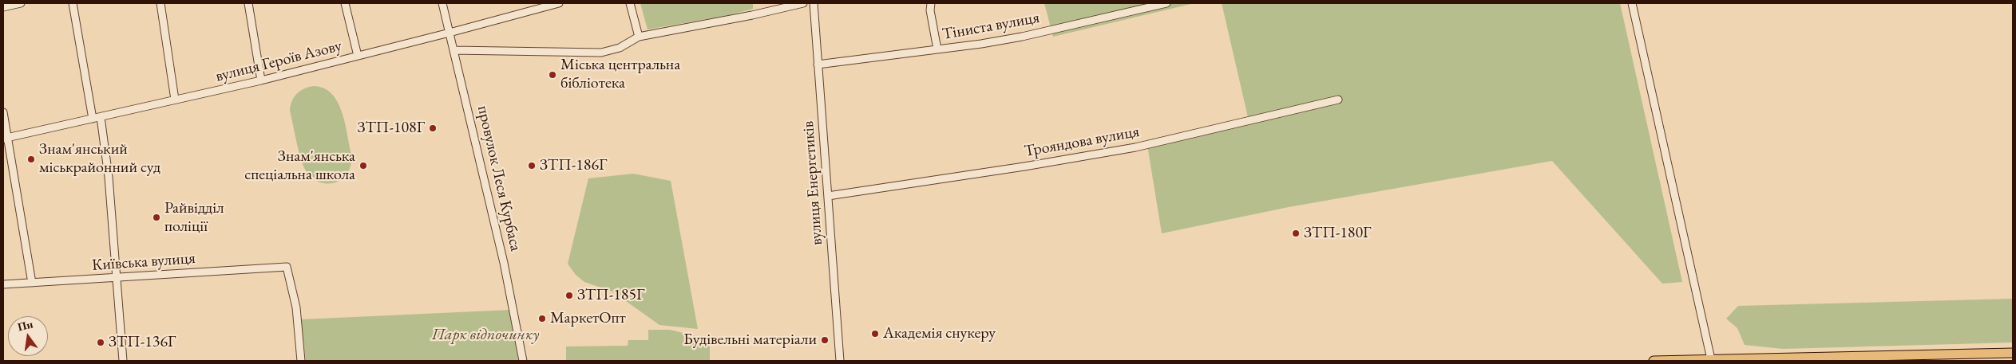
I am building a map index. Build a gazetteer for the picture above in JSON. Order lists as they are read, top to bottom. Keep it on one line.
{"streets":{"street":["Тіниста вулиця","вулиця Героїв Азову","Трояндова вулиця","провулок Леся Курбаса","вулиця Енергетиків","Київська вулиця"]},"crossings":[["Тіниста вулиця","вулиця Енергетиків"],["вулиця Героїв Азову","провулок Леся Курбаса"],["Трояндова вулиця","вулиця Енергетиків"]],"parks":["Парк відпочинку"],"places":["Міська центральна бібліотека","ЗТП-108Г","Знам'янський міськрайонний суд","Знам'янська спеціальна школа","ЗТП-186Г","Райвідділ поліції","ЗТП-180Г","ЗТП-185Г","МаркетОпт","Академія снукеру","Будівельні матеріали","ЗТП-136Г"],"north":"top"}
